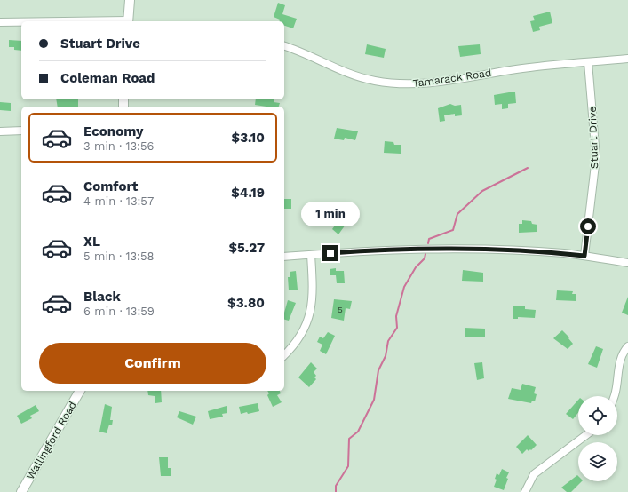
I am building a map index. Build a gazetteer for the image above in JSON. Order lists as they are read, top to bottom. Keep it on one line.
{"streets":{"street":["Tamarack Road","Stuart Drive","Wallingford Road"]},"crossings":[["Tamarack Road","Stuart Drive"]],"house_numbers":["5"],"page":{"banner":["Stuart Drive","Coleman Road"],"list":[{"name":"Economy","note":"3 min · 13:56","value":"$3.10"},{"name":"Comfort","note":"4 min · 13:57","value":"$4.19"},{"name":"XL","note":"5 min · 13:58","value":"$5.27"},{"name":"Black","note":"6 min · 13:59","value":"$3.80"}],"bubble":"1 min","buttons":"Confirm"}}
